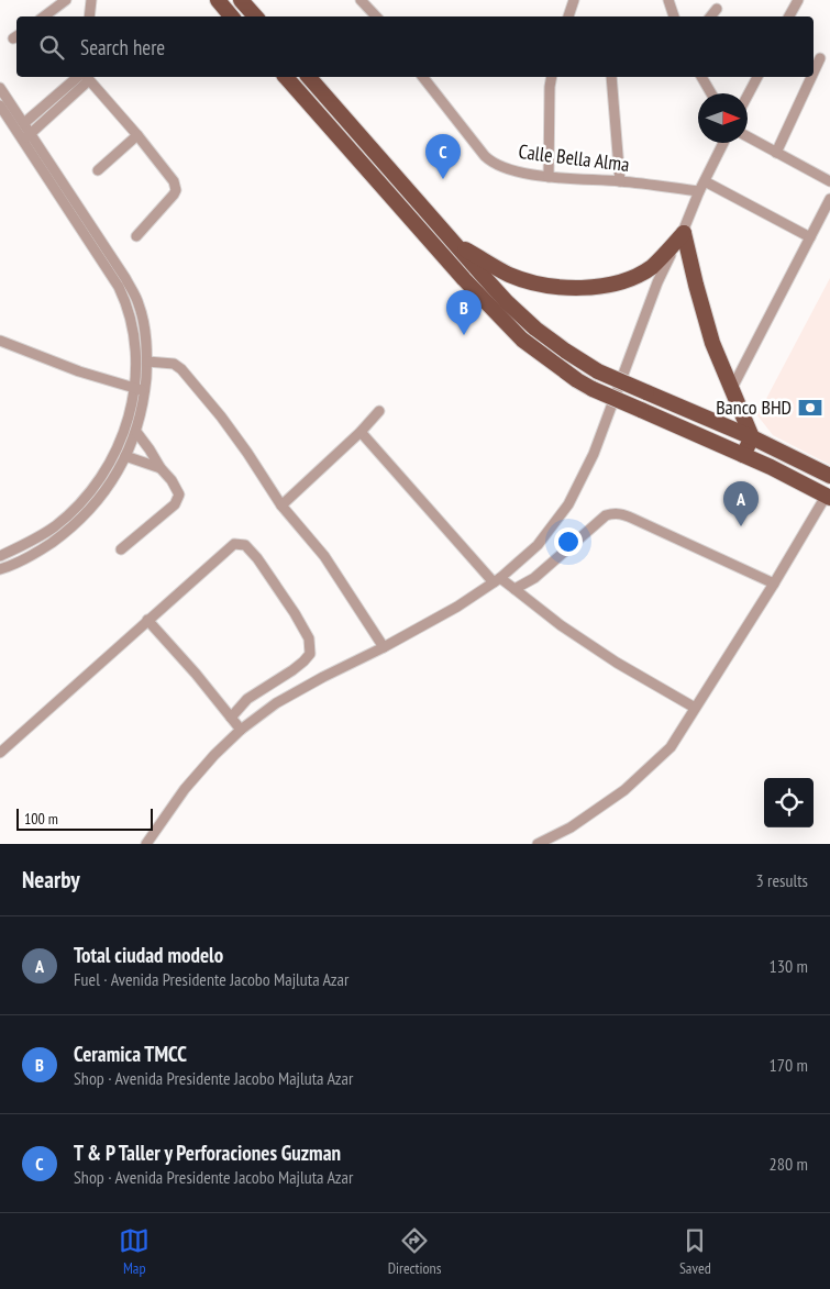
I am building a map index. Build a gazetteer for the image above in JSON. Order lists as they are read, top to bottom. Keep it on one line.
{"streets":{"street":["Calle Bella Alma"]},"places":{"bank":["Banco BHD"]},"scale_bar":"100 m","north":"right","page":{"search":"Search here","pins":["C","B","A"],"scale":"100 m","heading":["Nearby","3 results"],"list":[{"mark":"A","name":"Total ciudad modelo","note":"Fuel · Avenida Presidente Jacobo Majluta Azar","value":"130 m"},{"mark":"B","name":"Ceramica TMCC","note":"Shop · Avenida Presidente Jacobo Majluta Azar","value":"170 m"},{"mark":"C","name":"T & P Taller y Perforaciones Guzman","note":"Shop · Avenida Presidente Jacobo Majluta Azar","value":"280 m"}],"nav":["Map","Directions","Saved"]}}
